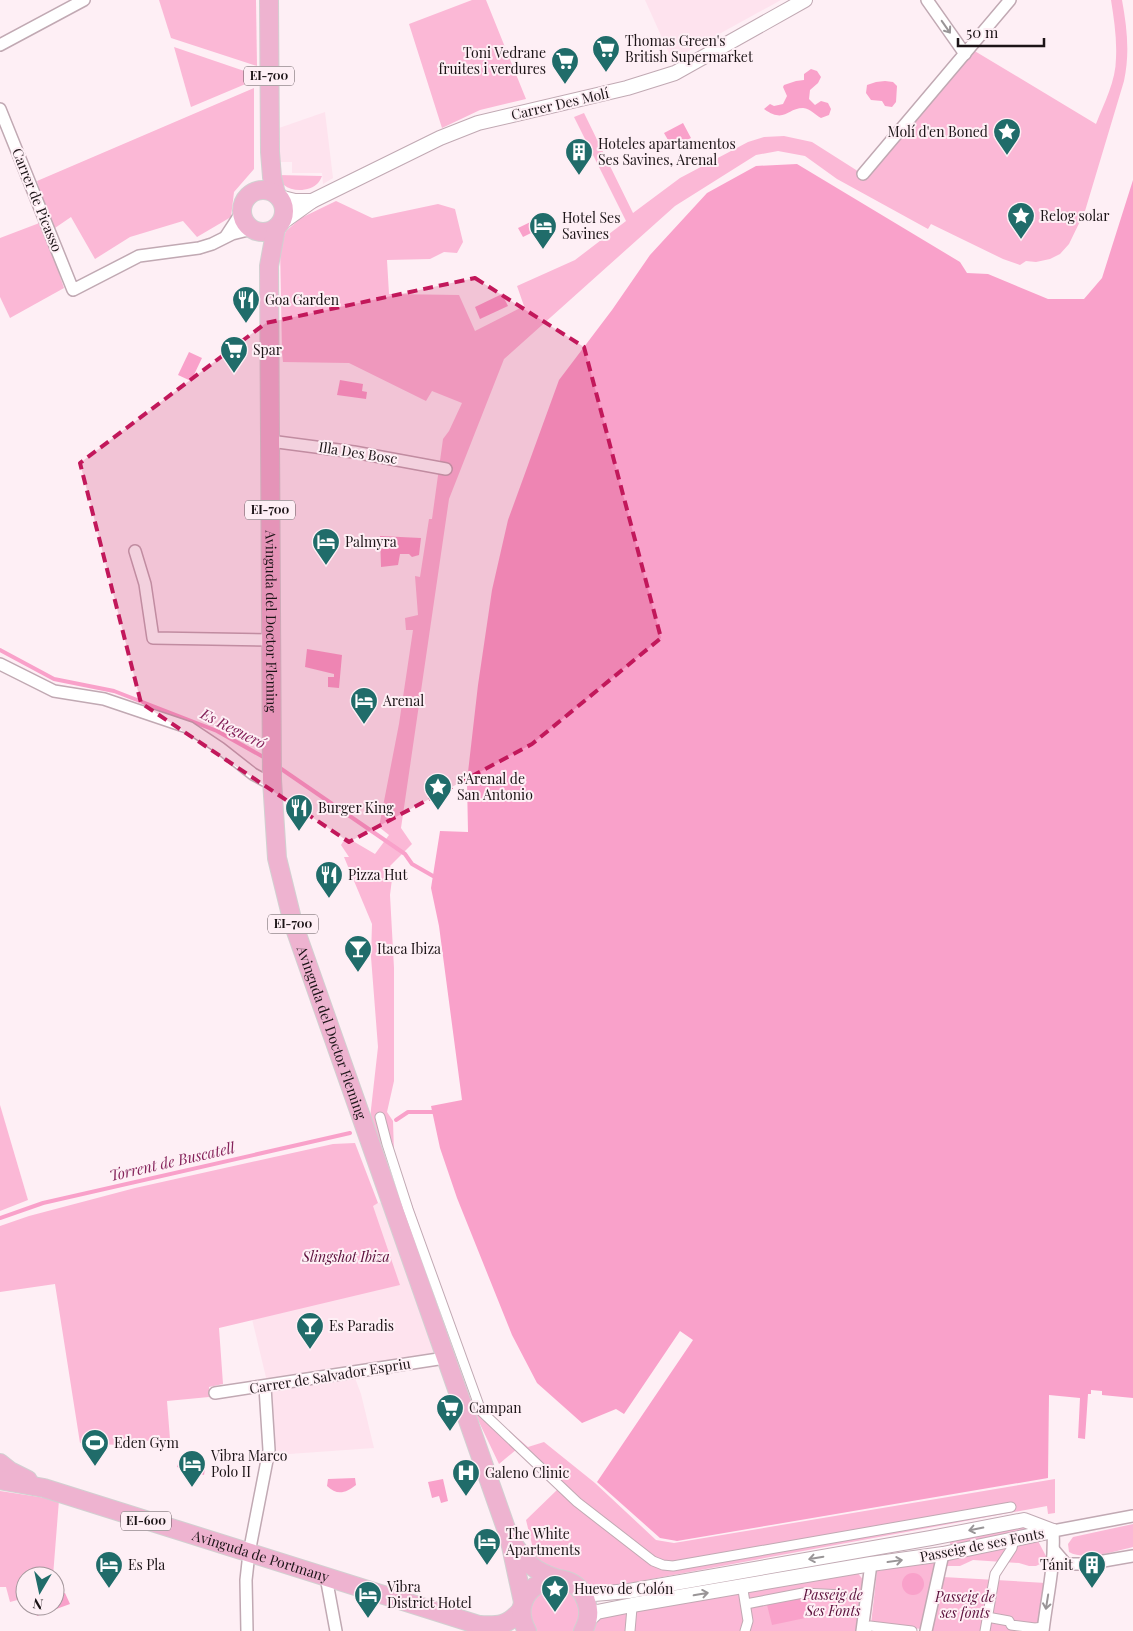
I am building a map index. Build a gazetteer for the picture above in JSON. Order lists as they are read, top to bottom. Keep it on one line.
{"streets":{"main road":["EI-700","Avinguda del Doctor Fleming","EI-600","Avinguda de Portmany"],"street":["Carrer Des Molí","Carrer de Picasso","Illa Des Bosc","Carrer de Salvador Espriu","Passeig de ses Fonts"]},"crossings":[["Carrer Des Molí","Avinguda del Doctor Fleming"],["Illa Des Bosc","Avinguda del Doctor Fleming"],["Avinguda del Doctor Fleming","Carrer de Salvador Espriu"],["Avinguda del Doctor Fleming","Passeig de ses Fonts"],["Avinguda del Doctor Fleming","Avinguda de Portmany"]],"water":["Es Regueró","Torrent de Buscatell"],"parks":["Slingshot Ibiza","Passeig de Ses Fonts","Passeig de ses fonts"],"places":{"supermarket":["Thomas Green's British Supermarket","Toni Vedrane fruites i verdures","Spar","Campan"],"place":["Molí d'en Boned","Relog solar","s'Arenal de San Antonio","Huevo de Colón"],"building":["Hoteles apartamentos Ses Savines, Arenal","Tánit"],"hotel":["Hotel Ses Savines","Palmyra","Arenal","Vibra Marco Polo II","The White Apartments","Es Pla","Vibra District Hotel"],"restaurant":["Goa Garden","Burger King","Pizza Hut"],"bar":["Itaca Ibiza","Es Paradis"],"sports":["Eden Gym"],"hospital":["Galeno Clinic"]},"scale_bar":"50 m","north":"bottom"}
